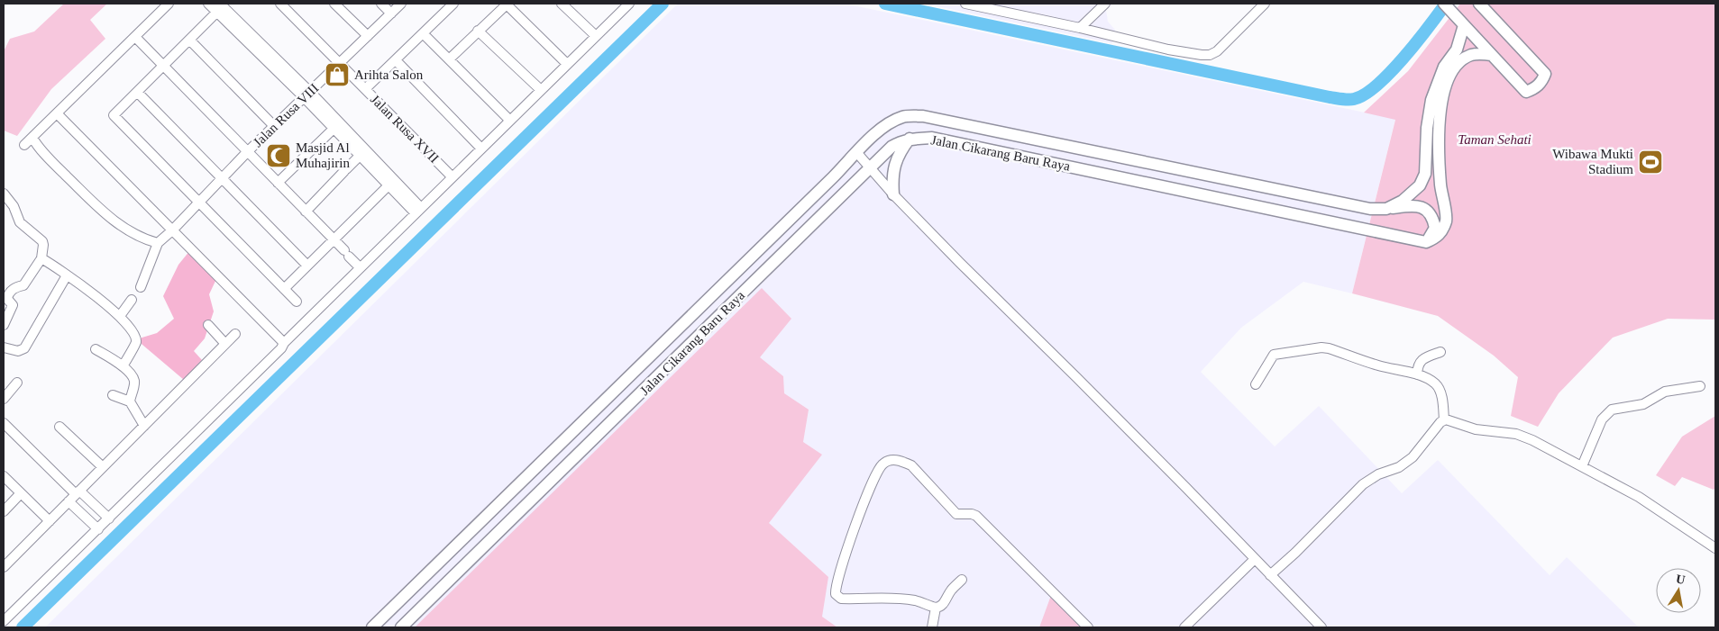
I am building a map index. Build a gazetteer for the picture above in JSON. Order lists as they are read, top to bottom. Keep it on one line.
{"streets":{"main road":["Jalan Cikarang Baru Raya"],"street":["Jalan Rusa VIII","Jalan Rusa XVII"]},"crossings":[["Jalan Rusa VIII","Jalan Rusa XVII"]],"parks":["Taman Sehati"],"places":{"shop":["Arihta Salon"],"mosque":["Masjid Al Muhajirin"],"sports":["Wibawa Mukti Stadium"]},"north":"top"}
